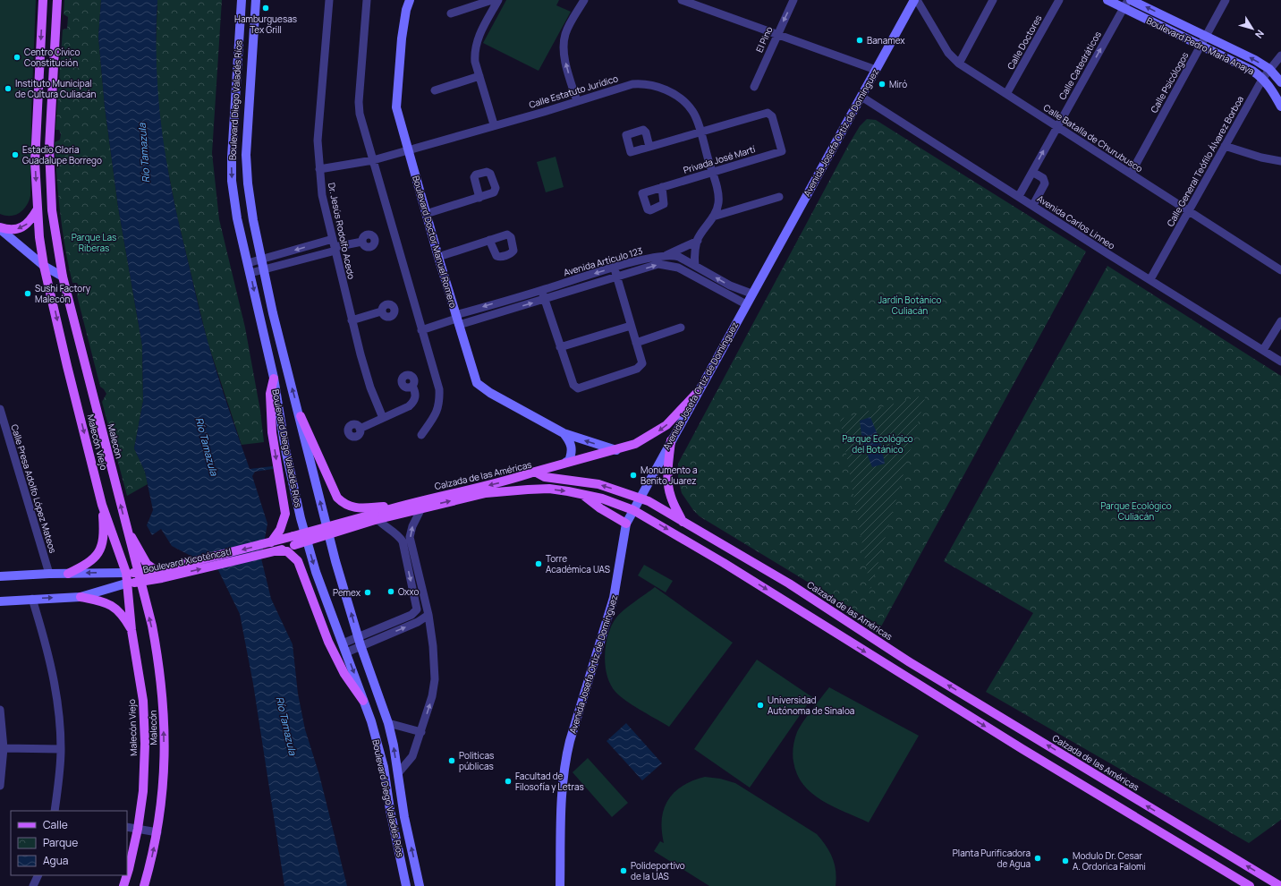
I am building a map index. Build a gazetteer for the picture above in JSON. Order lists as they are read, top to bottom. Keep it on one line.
{"streets":{"main road":["Boulevard Pedro María Anaya","Boulevard Diego Valadés Ríos","Avenida Josefa Ortiz de Domínguez","Boulevard Doctor Manuel Romero","Malecón","Malecón Viejo","Calzada de las Américas","Boulevard Xicoténcatl"],"street":["El Pino","Calle Doctores","Calle Catedráticos","Calle Psicólogos","Calle Estatuto Jurídico","Calle Batalla de Churubusco","Privada José Martí","Calle General Teófilo Álvarez Borboa","Avenida Carlos Linneo","Dr. Jesús Rodolfo Acedo","Avenida Artículo 123","Calle Presa Adolfo López Mateos"]},"crossings":[["Calle Doctores","Calle Batalla de Churubusco"],["Boulevard Pedro María Anaya","Calle Catedráticos"],["Boulevard Pedro María Anaya","Calle Psicólogos"],["Boulevard Pedro María Anaya","Calle General Teófilo Álvarez Borboa"],["Calle Catedráticos","Calle Batalla de Churubusco"],["Calle Catedráticos","Avenida Carlos Linneo"],["Calle Psicólogos","Calle Batalla de Churubusco"],["Calle Estatuto Jurídico","Privada José Martí"],["Calle Estatuto Jurídico","Dr. Jesús Rodolfo Acedo"],["Calle Estatuto Jurídico","Boulevard Doctor Manuel Romero"],["Avenida Josefa Ortiz de Domínguez","Calle Batalla de Churubusco"],["Avenida Josefa Ortiz de Domínguez","Avenida Carlos Linneo"],["Avenida Josefa Ortiz de Domínguez","Avenida Artículo 123"],["Avenida Josefa Ortiz de Domínguez","Calzada de las Américas"],["Calle Batalla de Churubusco","Calle General Teófilo Álvarez Borboa"],["Calle General Teófilo Álvarez Borboa","Avenida Carlos Linneo"],["Boulevard Doctor Manuel Romero","Avenida Artículo 123"],["Malecón","Boulevard Xicoténcatl"],["Malecón Viejo","Boulevard Xicoténcatl"],["Calzada de las Américas","Boulevard Xicoténcatl"],["Calle Presa Adolfo López Mateos","Boulevard Xicoténcatl"]],"one_way":["El Pino","Calle Catedráticos","Malecón","Malecón Viejo"],"water":["Río Tamazula"],"parks":["Parque Las Riberas","Jardín Botánico Culiacán","Parque Ecológico del Botánico","Parque Ecológico Culiacán"],"places":["Hamburguesas Tex Grill","Banamex","Centro Cívico Constitución","Miró","Instituto Municipal de Cultura Culiacán","Estadio Gloria Guadalupe Borrego","Sushi Factory Malecón","Monumento a Benito Juarez","Torre Académica UAS","Oxxo","Pemex","Universidad Autónoma de Sinaloa","Politicas públicas","Facultad de Filosofía y Letras","Planta Purificadora de Agua","Modulo Dr. Cesar A. Ordorica Falomi","Polideportivo de la UAS"],"legend":["Calle","Parque","Agua"],"north":"bottom right"}
